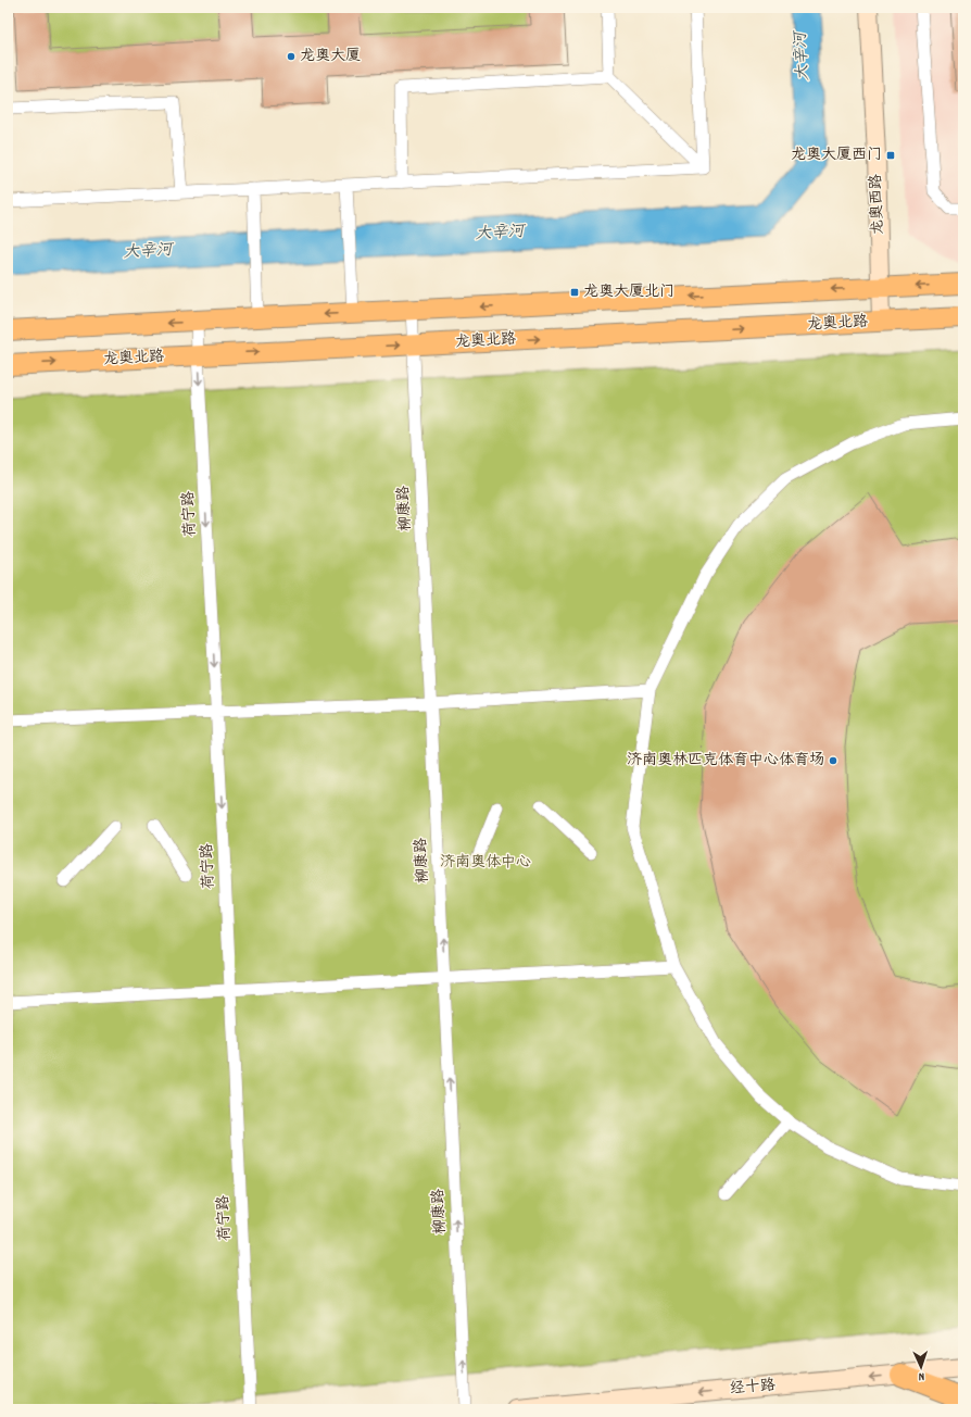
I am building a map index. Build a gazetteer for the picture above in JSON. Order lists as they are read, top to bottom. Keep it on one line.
{"streets":{"main road":["龙奥西路","龙奥北路","经十路"],"street":["柳康路","荷宁路"]},"crossings":[["龙奥西路","龙奥北路"],["龙奥北路","柳康路"],["龙奥北路","荷宁路"]],"one_way":["柳康路","荷宁路","经十路"],"water":["大辛河"],"parks":["济南奥体中心"],"places":{"other":["龙奥大厦","济南奥林匹克体育中心体育场"],"transit":["龙奥大厦西门","龙奥大厦北门"]},"north":"bottom"}
